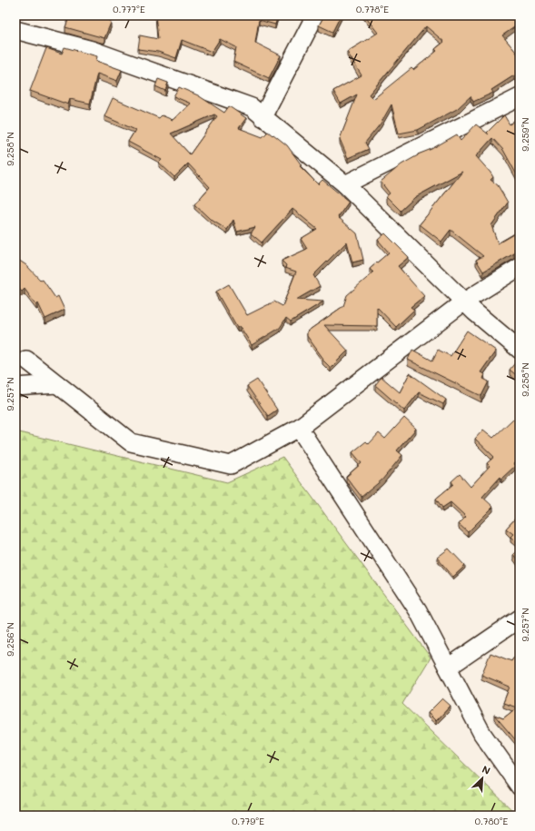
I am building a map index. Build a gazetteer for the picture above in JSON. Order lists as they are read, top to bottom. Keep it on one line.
{"north":"top right","coordinates":["0.777°E","0.778°E","9.259°N","9.258°N","9.257°N","9.256°N","0.779°E","0.780°E"]}
